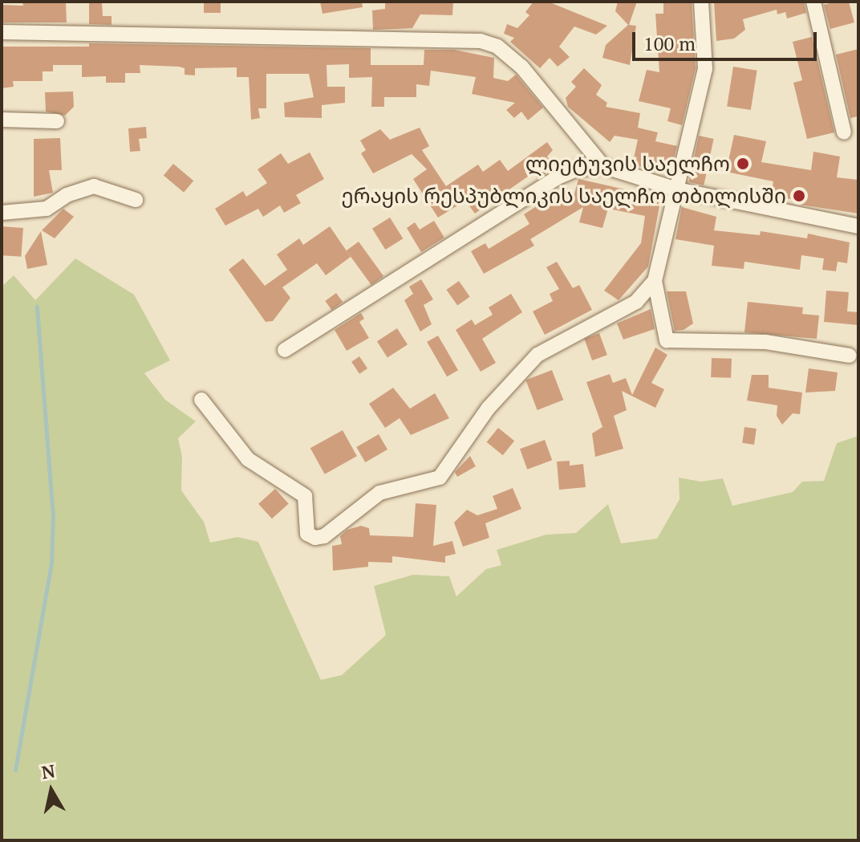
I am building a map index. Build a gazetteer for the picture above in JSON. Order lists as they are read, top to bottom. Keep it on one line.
{"places":["ლიეტუვის საელჩო","ერაყის რესპუბლიკის საელჩო თბილისში"],"scale_bar":"100 m","north":"top"}
